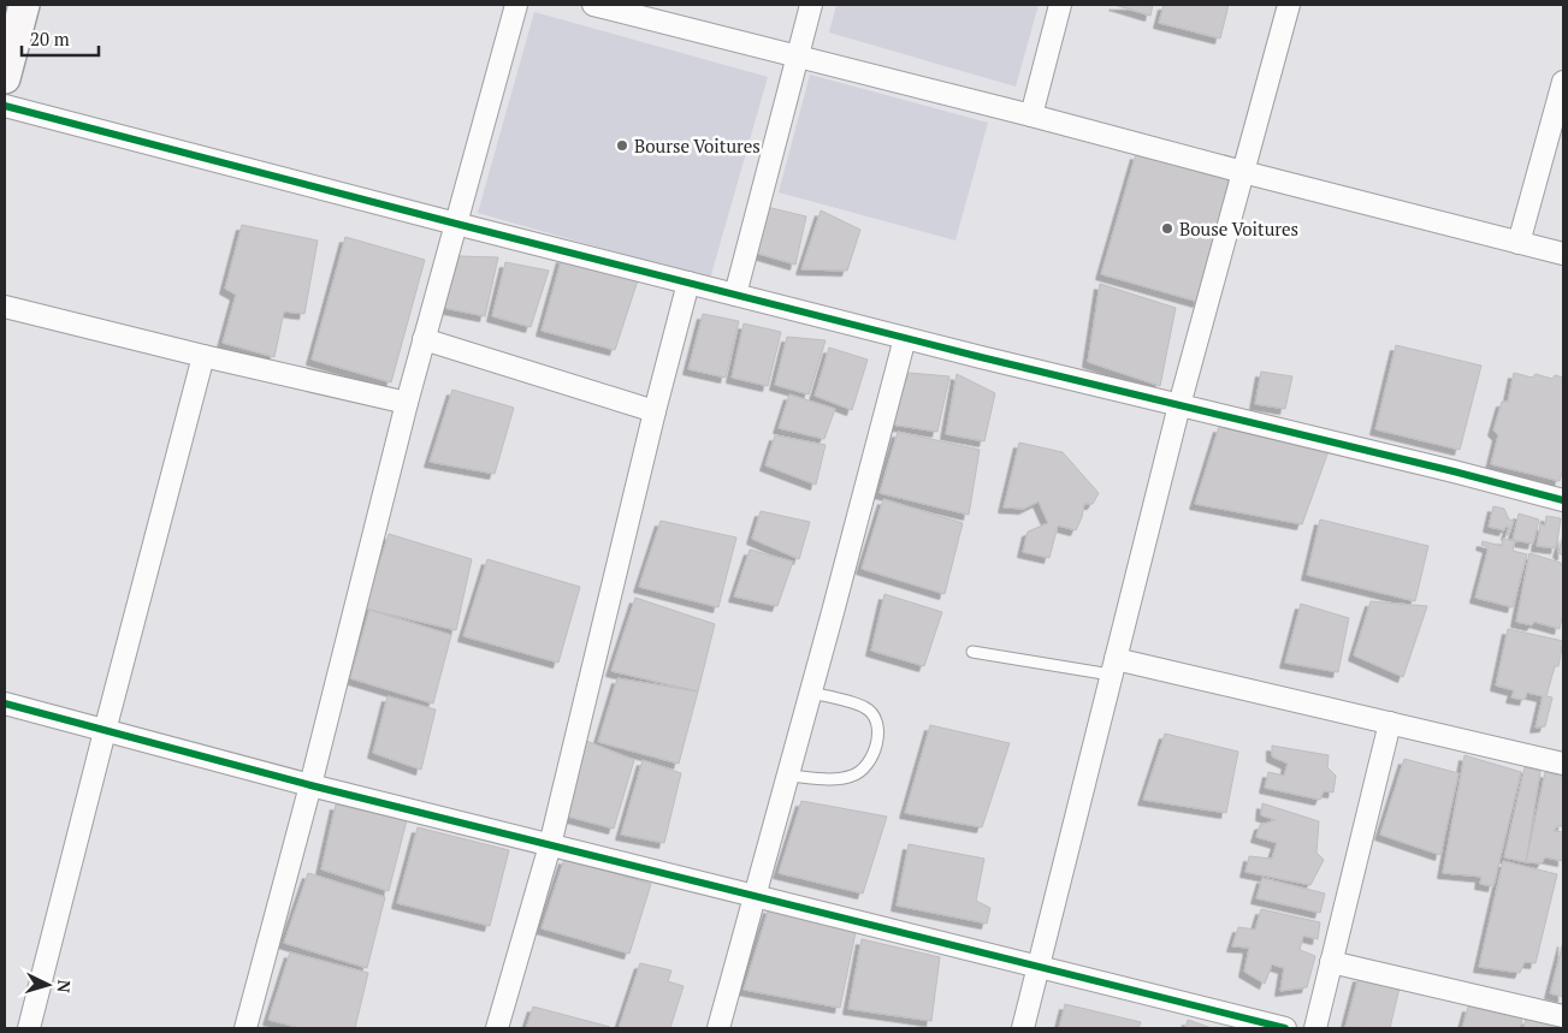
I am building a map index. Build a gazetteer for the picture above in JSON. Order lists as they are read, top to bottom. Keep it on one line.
{"places":["Bourse Voitures","Bouse Voitures"],"scale_bar":"20 m","north":"right"}
